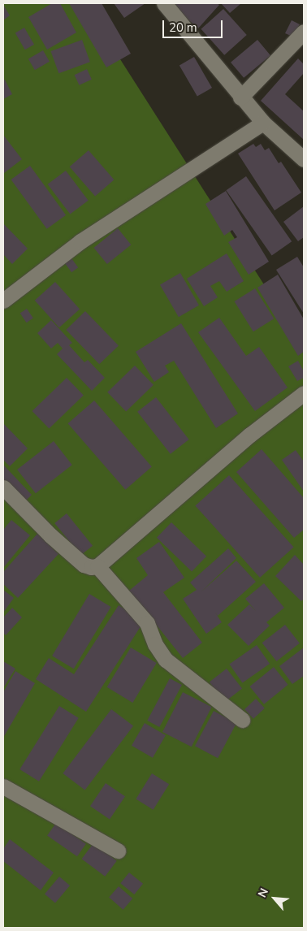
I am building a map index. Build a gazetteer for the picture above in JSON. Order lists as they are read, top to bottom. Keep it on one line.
{"scale_bar":"20 m","north":"top left"}
